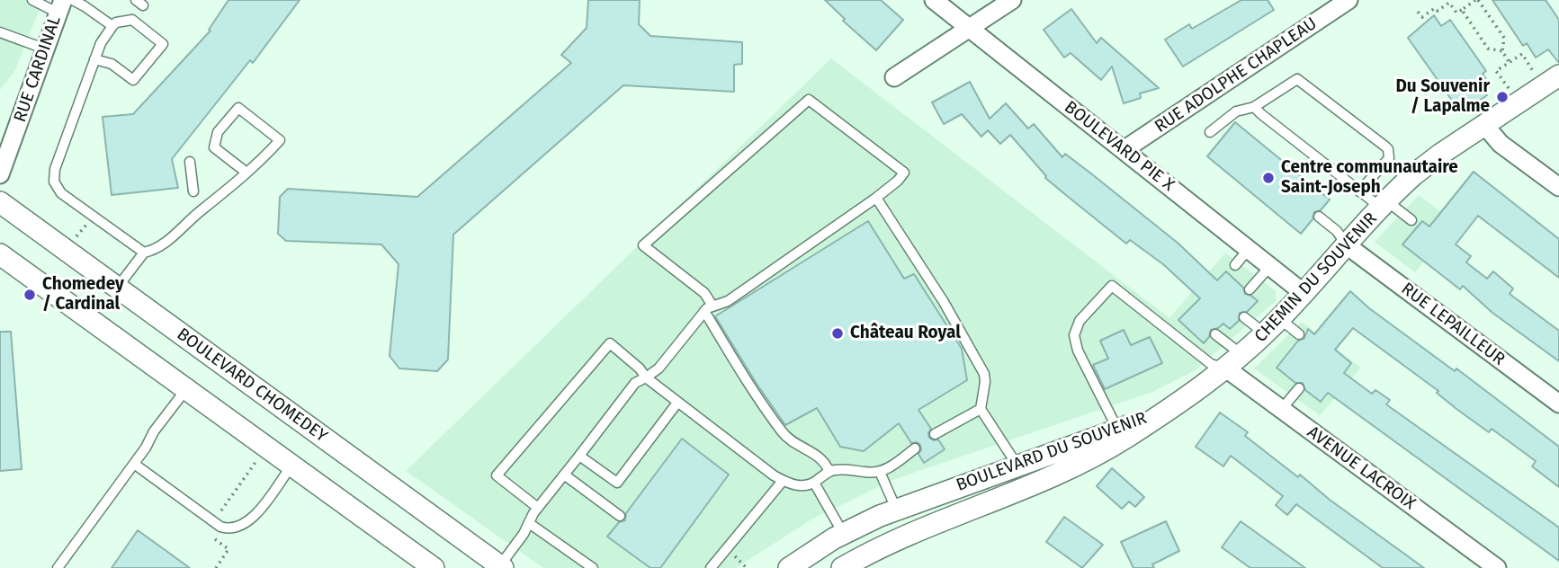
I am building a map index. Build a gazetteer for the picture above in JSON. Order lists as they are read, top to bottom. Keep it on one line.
{"streets":{"street":["RUE CARDINAL","RUE ADOLPHE CHAPLEAU","BOULEVARD PIE X","CHEMIN DU SOUVENIR","RUE LEPAILLEUR","BOULEVARD CHOMEDEY","BOULEVARD DU SOUVENIR","AVENUE LACROIX"]},"crossings":[["RUE ADOLPHE CHAPLEAU","BOULEVARD PIE X"],["BOULEVARD PIE X","CHEMIN DU SOUVENIR"],["CHEMIN DU SOUVENIR","RUE LEPAILLEUR"],["CHEMIN DU SOUVENIR","BOULEVARD DU SOUVENIR"],["CHEMIN DU SOUVENIR","AVENUE LACROIX"]],"places":["Du Souvenir / Lapalme","Centre communautaire Saint-Joseph","Chomedey / Cardinal","Château Royal"]}
